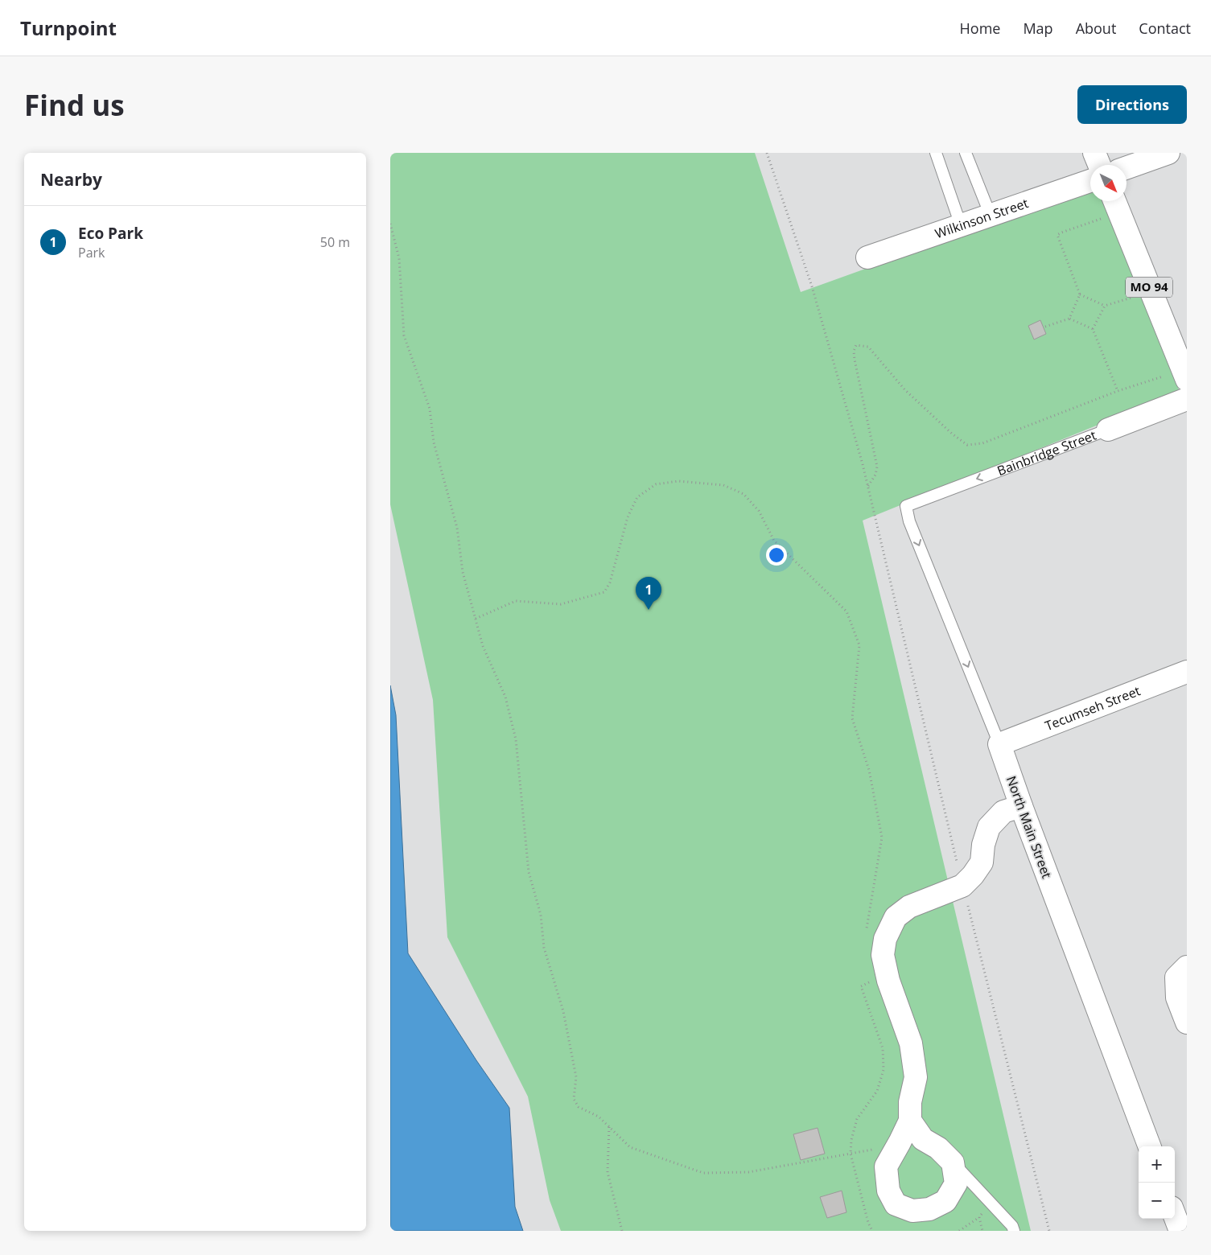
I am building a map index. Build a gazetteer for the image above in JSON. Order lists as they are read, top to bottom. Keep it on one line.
{"streets":{"street":["Wilkinson Street","MO 94","Bainbridge Street","Tecumseh Street","North Main Street"]},"crossings":[["Bainbridge Street","North Main Street"],["Tecumseh Street","North Main Street"]],"one_way":["Bainbridge Street","North Main Street"],"north":"bottom right","page":{"header":"Turnpoint","nav":["Home","Map","About","Contact"],"buttons":"Directions","title":"Find us","heading":"Nearby","list":[{"mark":"1","name":"Eco Park","note":"Park","value":"50 m"}],"pins":"1","map_buttons":["+","−"]}}
